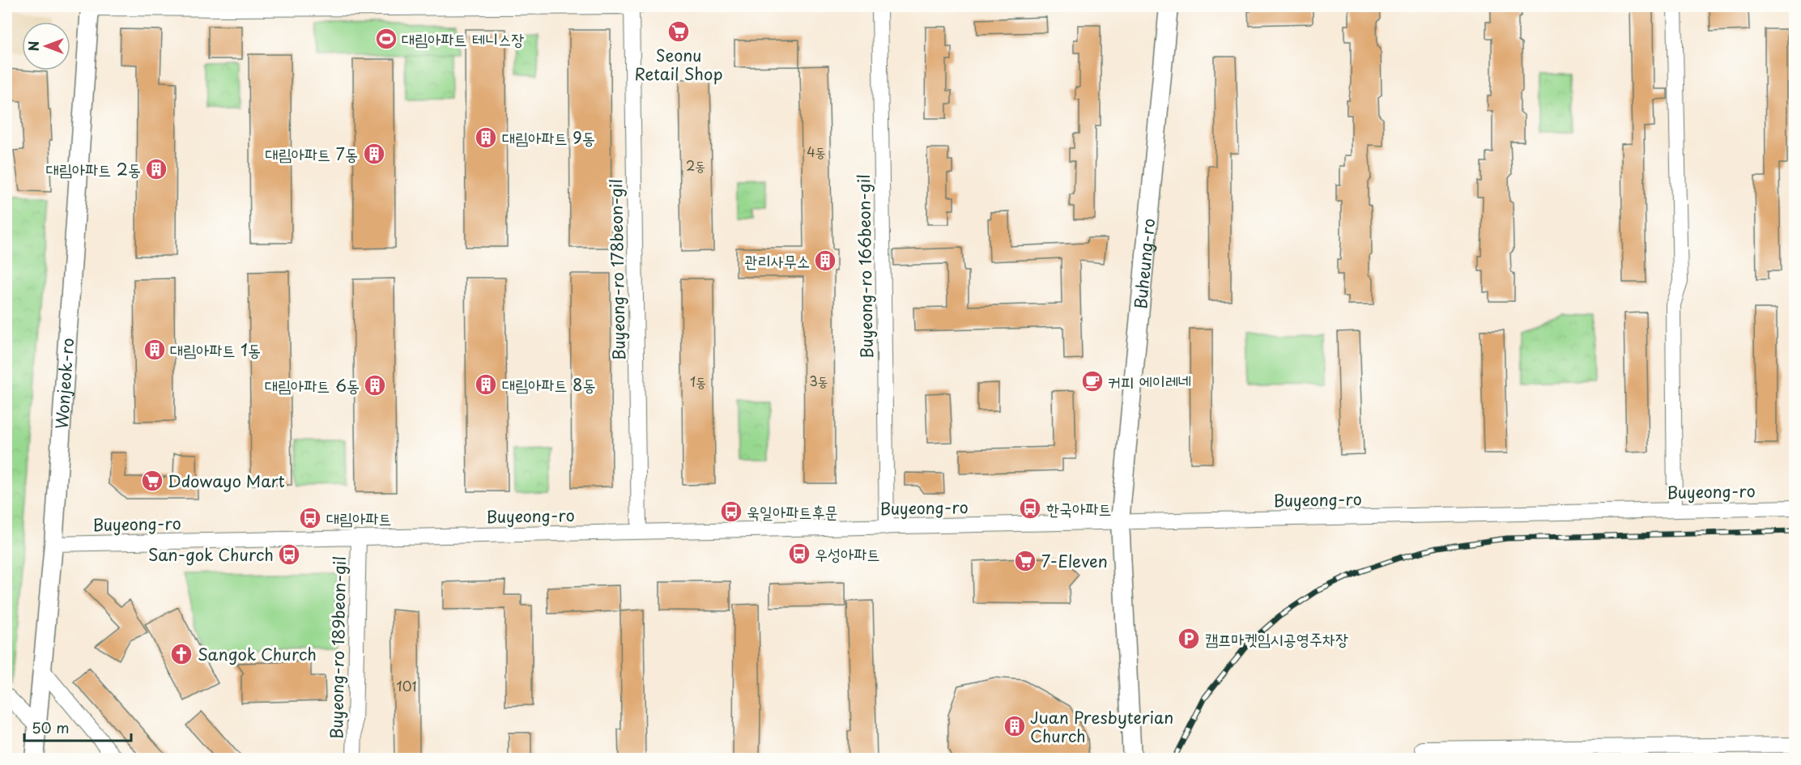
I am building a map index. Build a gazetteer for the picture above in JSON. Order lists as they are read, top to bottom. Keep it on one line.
{"streets":{"main road":["Buheung-ro","Wonjeok-ro"],"street":["Buyeong-ro 166beon-gil","Buyeong-ro 178beon-gil","Buyeong-ro","Buyeong-ro 189beon-gil"]},"crossings":[["Buheung-ro","Buyeong-ro"],["Buyeong-ro 166beon-gil","Buyeong-ro"],["Buyeong-ro 178beon-gil","Buyeong-ro"],["Wonjeok-ro","Buyeong-ro"],["Buyeong-ro","Buyeong-ro 189beon-gil"]],"places":{"supermarket":["Seonu Retail Shop","Ddowayo Mart","7-Eleven"],"sports":["대림아파트 테니스장"],"building":["대림아파트 9동","대림아파트 7동","대림아파트 2동","관리사무소","대림아파트 1동","대림아파트 8동","대림아파트 6동","Juan Presbyterian Church"],"cafe":["커피 에이레네"],"bus stop":["한국아파트","욱일아파트후문","대림아파트","우성아파트","San-gok Church"],"parking":["캠프마켓임시공영주차장"],"church":["Sangok Church"]},"house_numbers":["4동","2동","3동","1동","101"],"scale_bar":"50 m","north":"left"}
